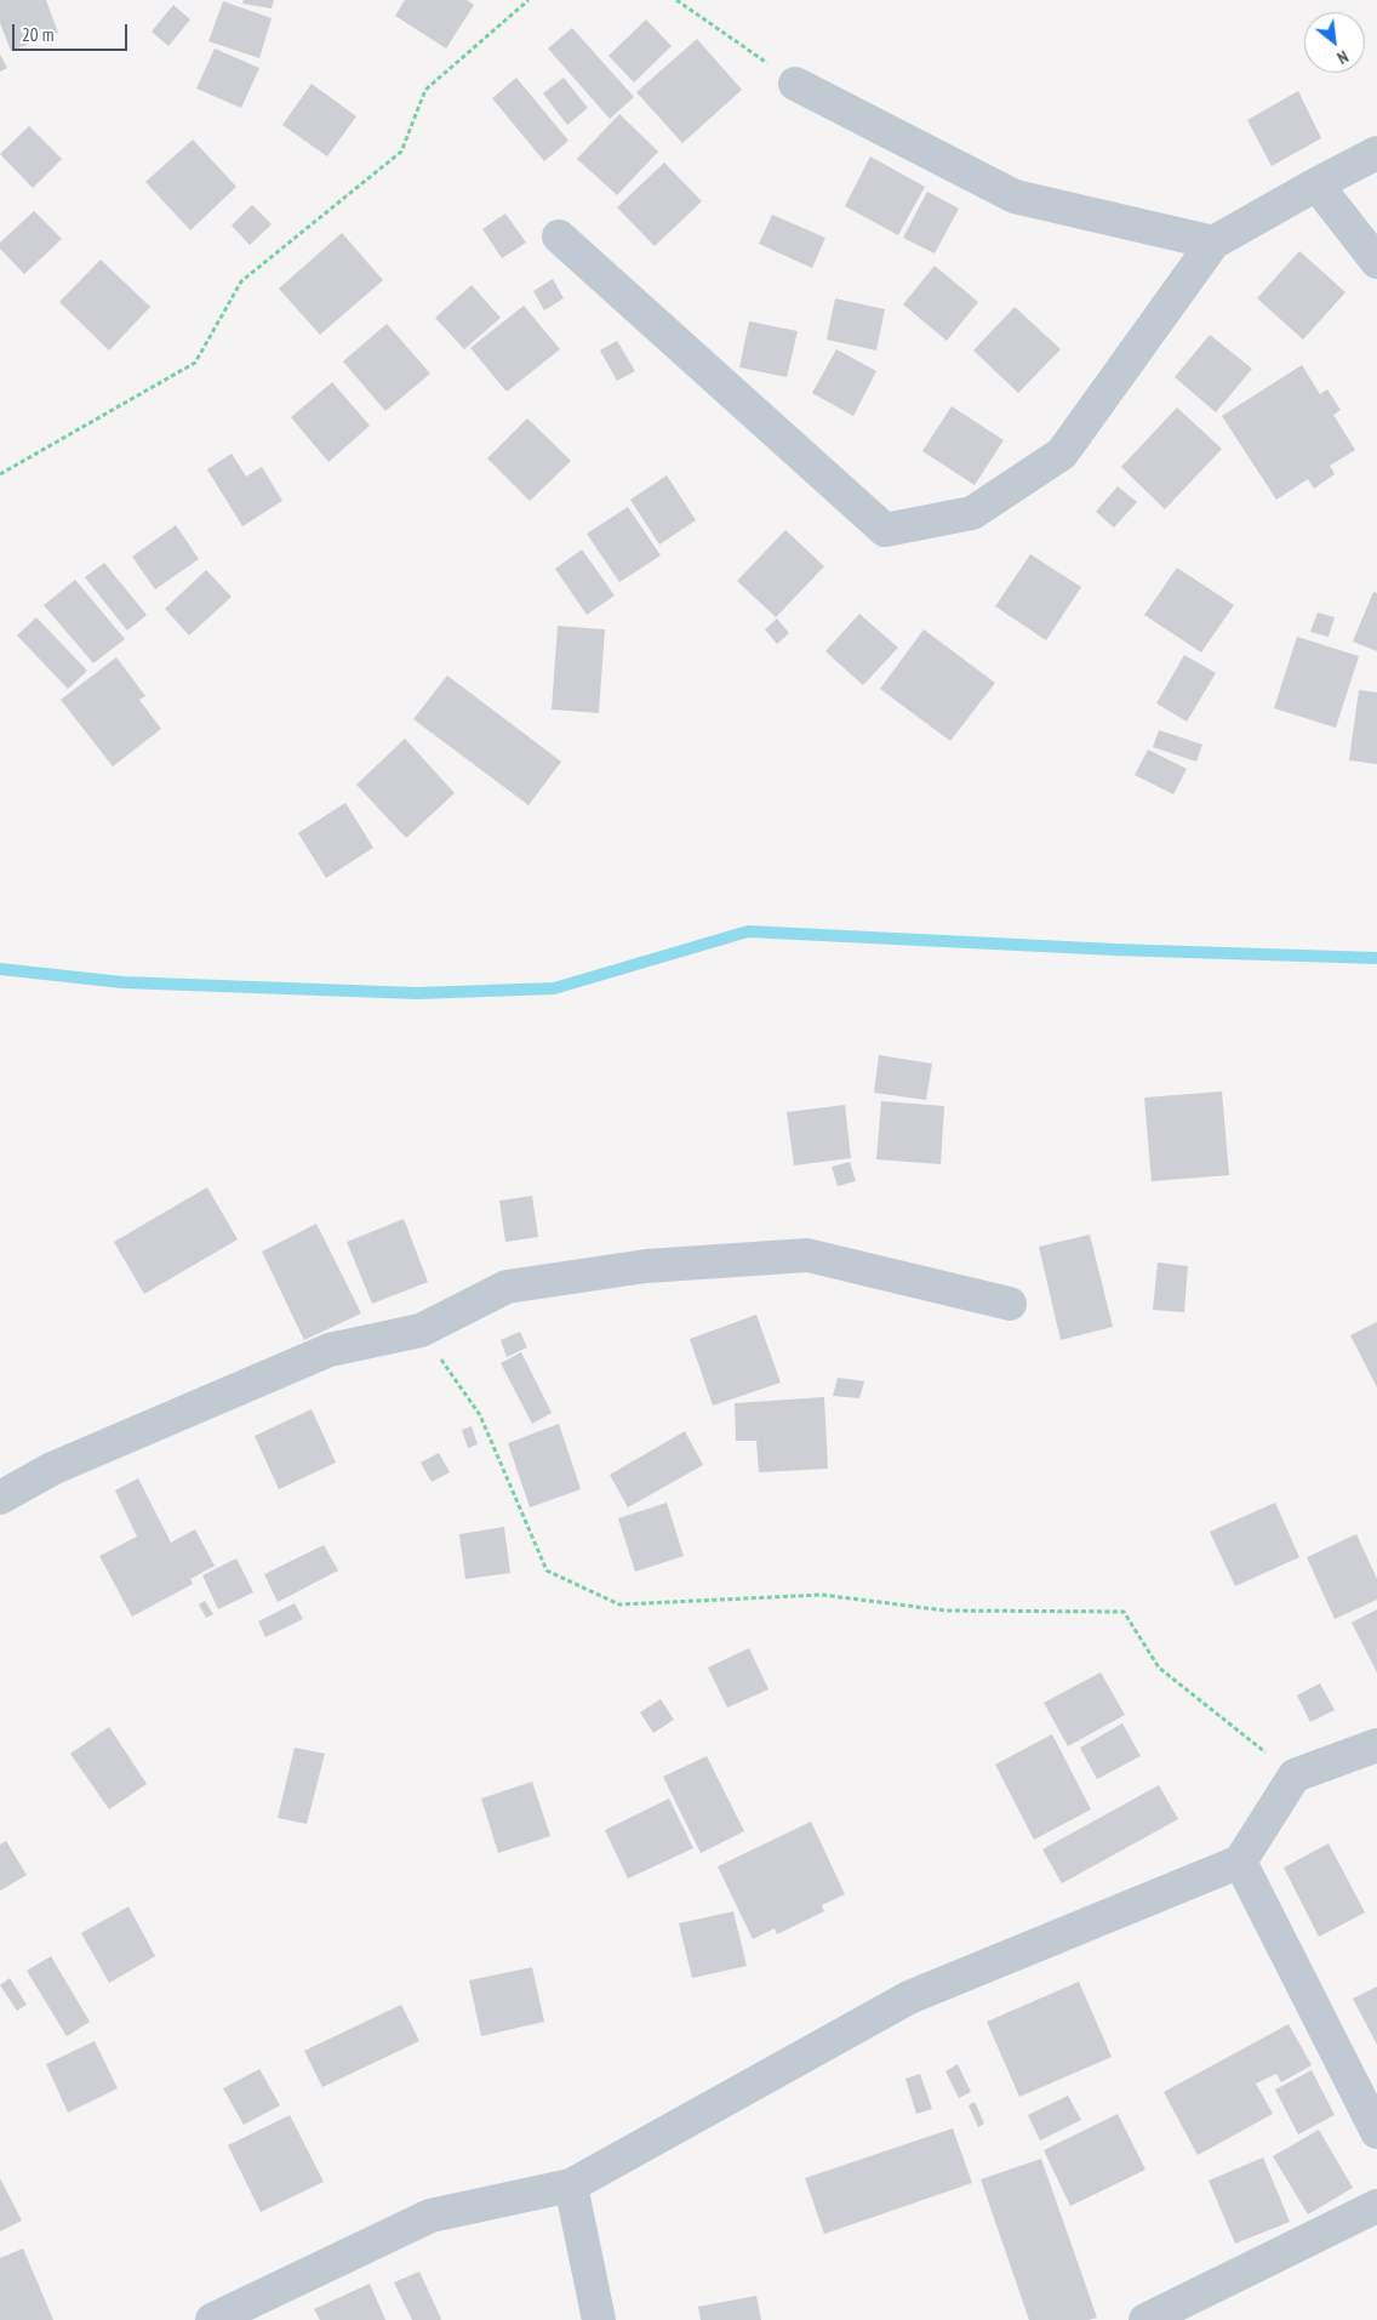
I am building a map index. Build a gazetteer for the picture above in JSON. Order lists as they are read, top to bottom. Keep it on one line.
{"scale_bar":"20 m","north":"bottom right"}
